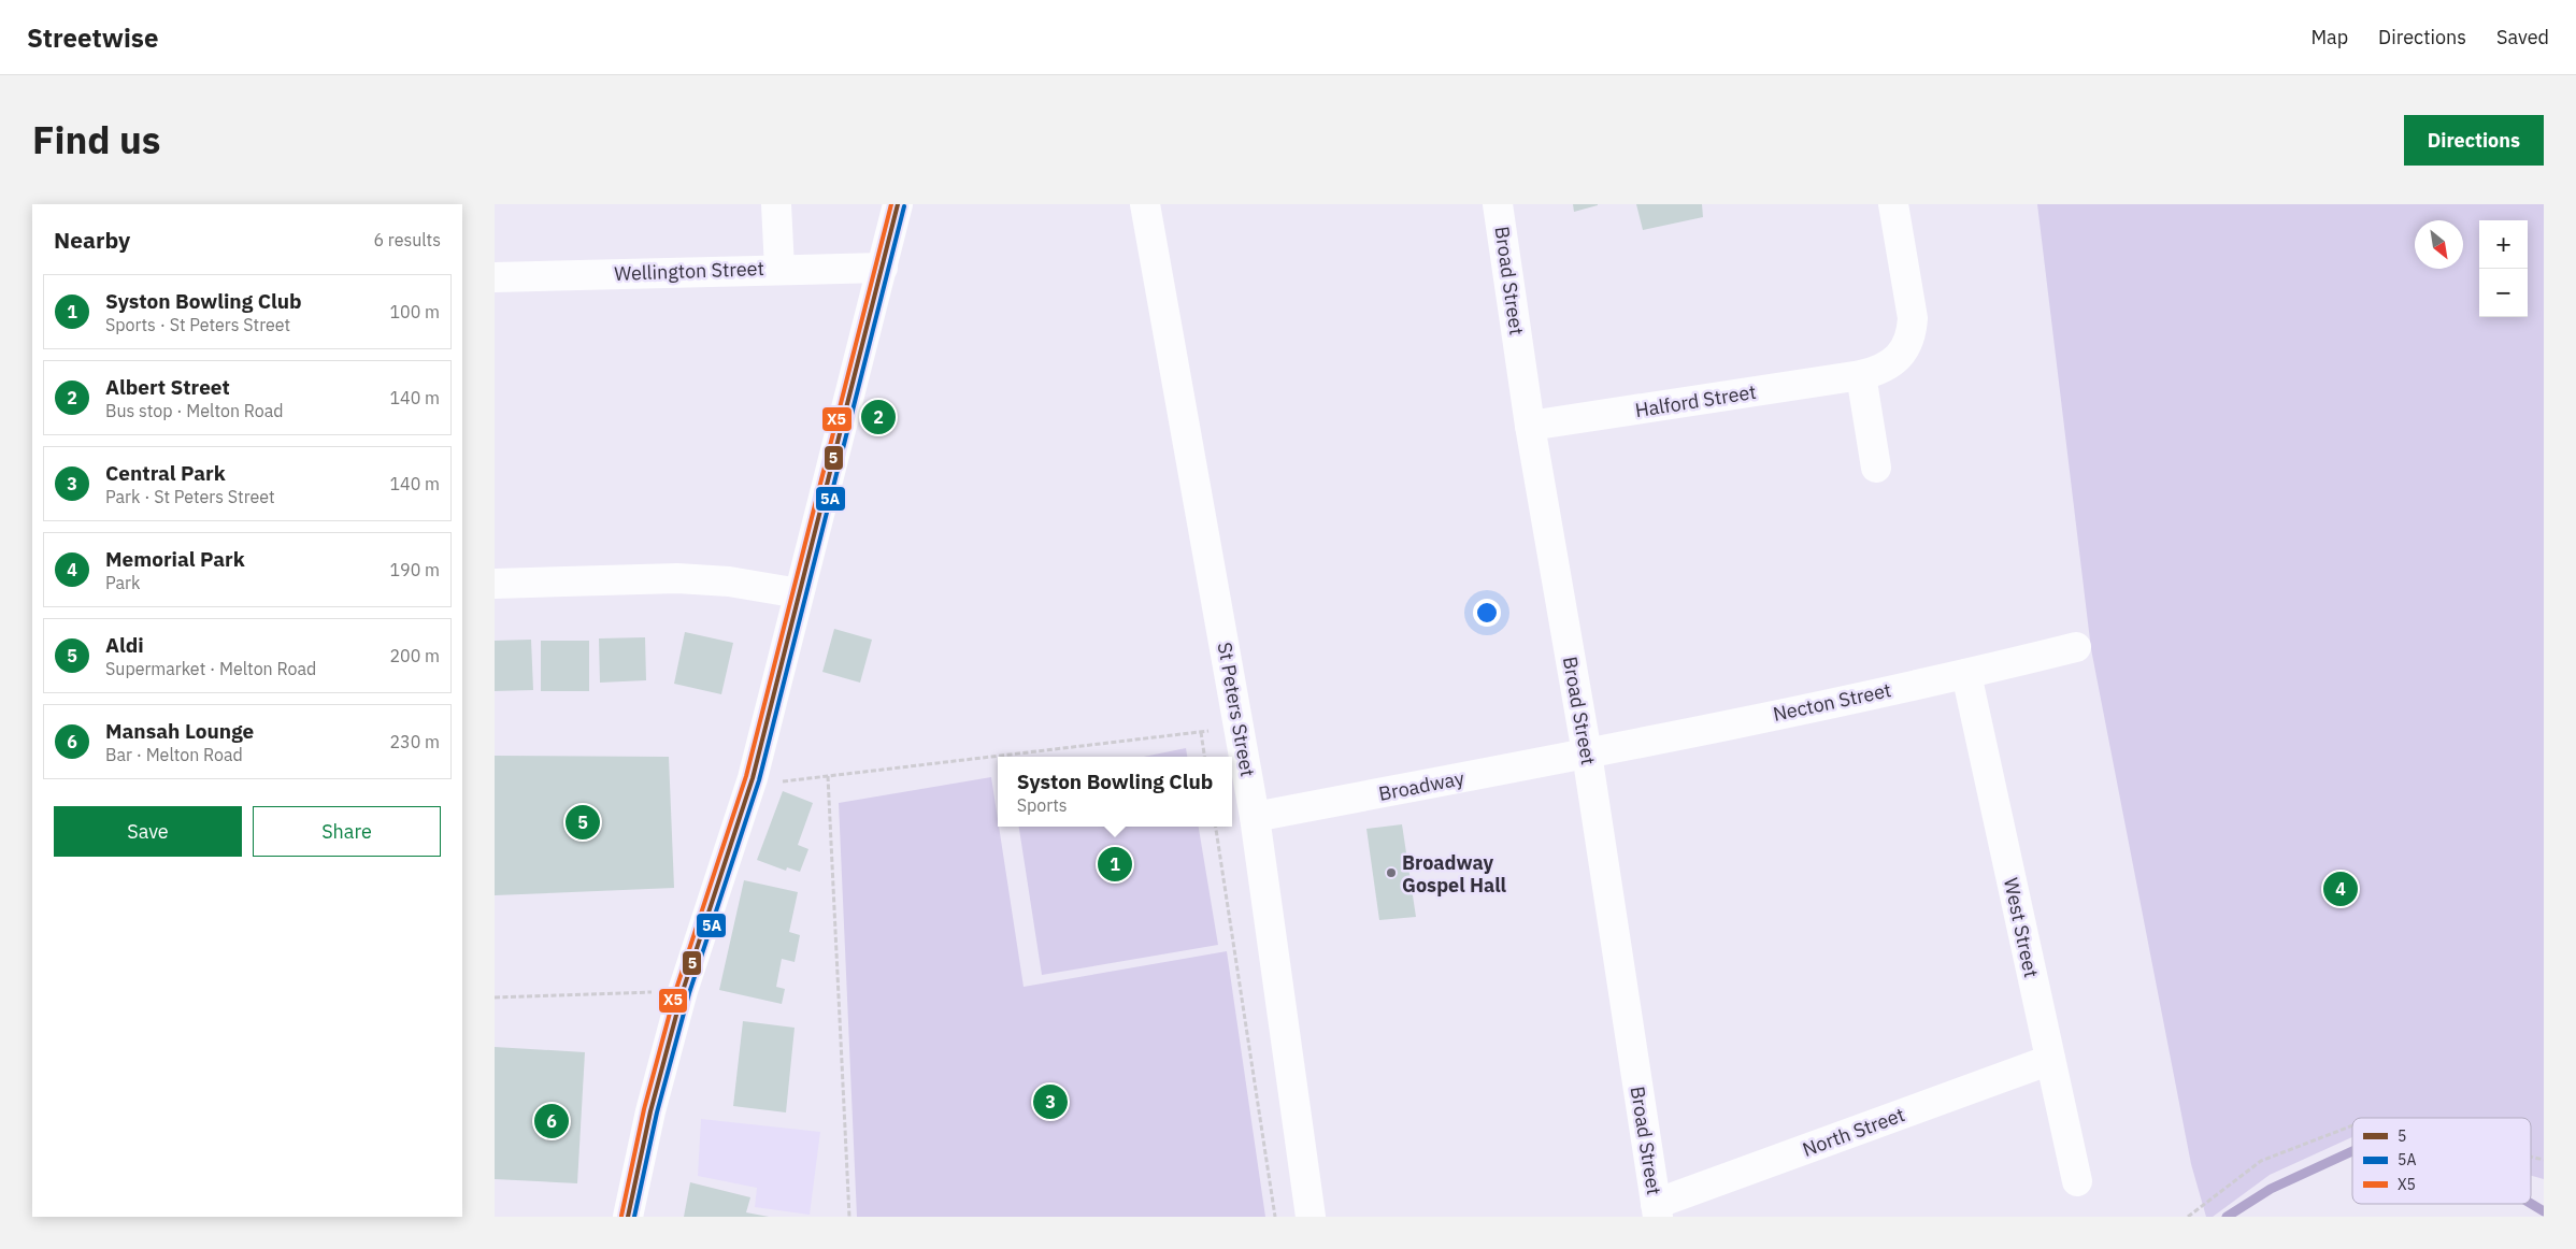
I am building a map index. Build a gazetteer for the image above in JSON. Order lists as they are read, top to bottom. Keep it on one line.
{"streets":{"street":["Wellington Street","Broad Street","Halford Street","Necton Street","St Peters Street","Broadway","West Street","North Street"]},"crossings":[["Broad Street","Halford Street"],["Broad Street","Necton Street"],["Broad Street","Broadway"],["Broad Street","North Street"],["Necton Street","Broadway"],["Necton Street","West Street"],["St Peters Street","Broadway"],["West Street","North Street"]],"places":["Broadway Gospel Hall"],"lines":["transit line 5","transit line X5","transit line 5A"],"legend":["5","5A","X5"],"north":"bottom right","page":{"header":"Streetwise","nav":["Map","Directions","Saved"],"title":"Find us","buttons":["Directions",["Save","Share"]],"heading":["Nearby","6 results"],"map_buttons":["+","−"],"list":[{"mark":"1","name":"Syston Bowling Club","note":"Sports · St Peters Street","value":"100 m"},{"mark":"2","name":"Albert Street","note":"Bus stop · Melton Road","value":"140 m"},{"mark":"3","name":"Central Park","note":"Park · St Peters Street","value":"140 m"},{"mark":"4","name":"Memorial Park","note":"Park","value":"190 m"},{"mark":"5","name":"Aldi","note":"Supermarket · Melton Road","value":"200 m"},{"mark":"6","name":"Mansah Lounge","note":"Bar · Melton Road","value":"230 m"}],"pins":["2","5","1","4","3","6"],"popup":["Syston Bowling Club","Sports"]}}
